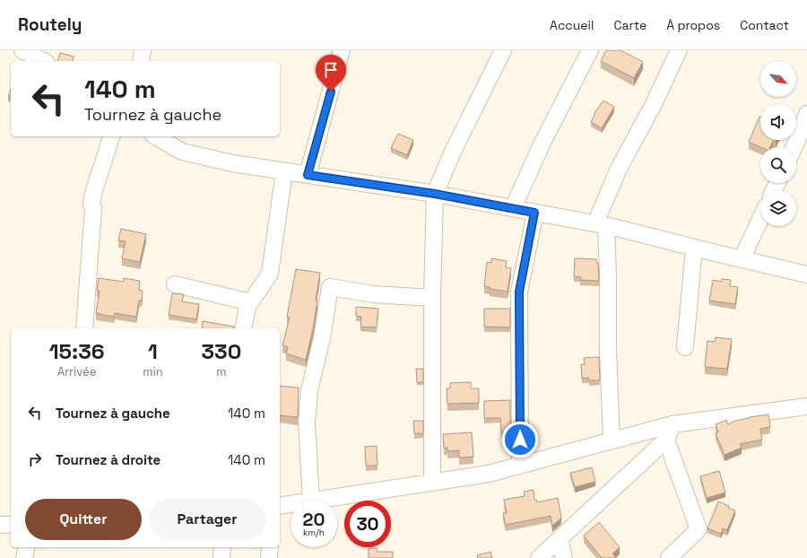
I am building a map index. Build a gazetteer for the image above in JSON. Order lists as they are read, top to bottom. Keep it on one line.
{"north":"bottom right","page":{"header":"Routely","nav":["Accueil","Carte","À propos","Contact"],"turn":["140 m","Tournez à gauche"],"eta":["15:36","Arrivée","1","min","330","m"],"list":[{"name":"Tournez à gauche","value":"140 m"},{"name":"Tournez à droite","value":"140 m"}],"buttons":["Quitter","Partager"],"speed":"20 km/h","limit":"30"}}
